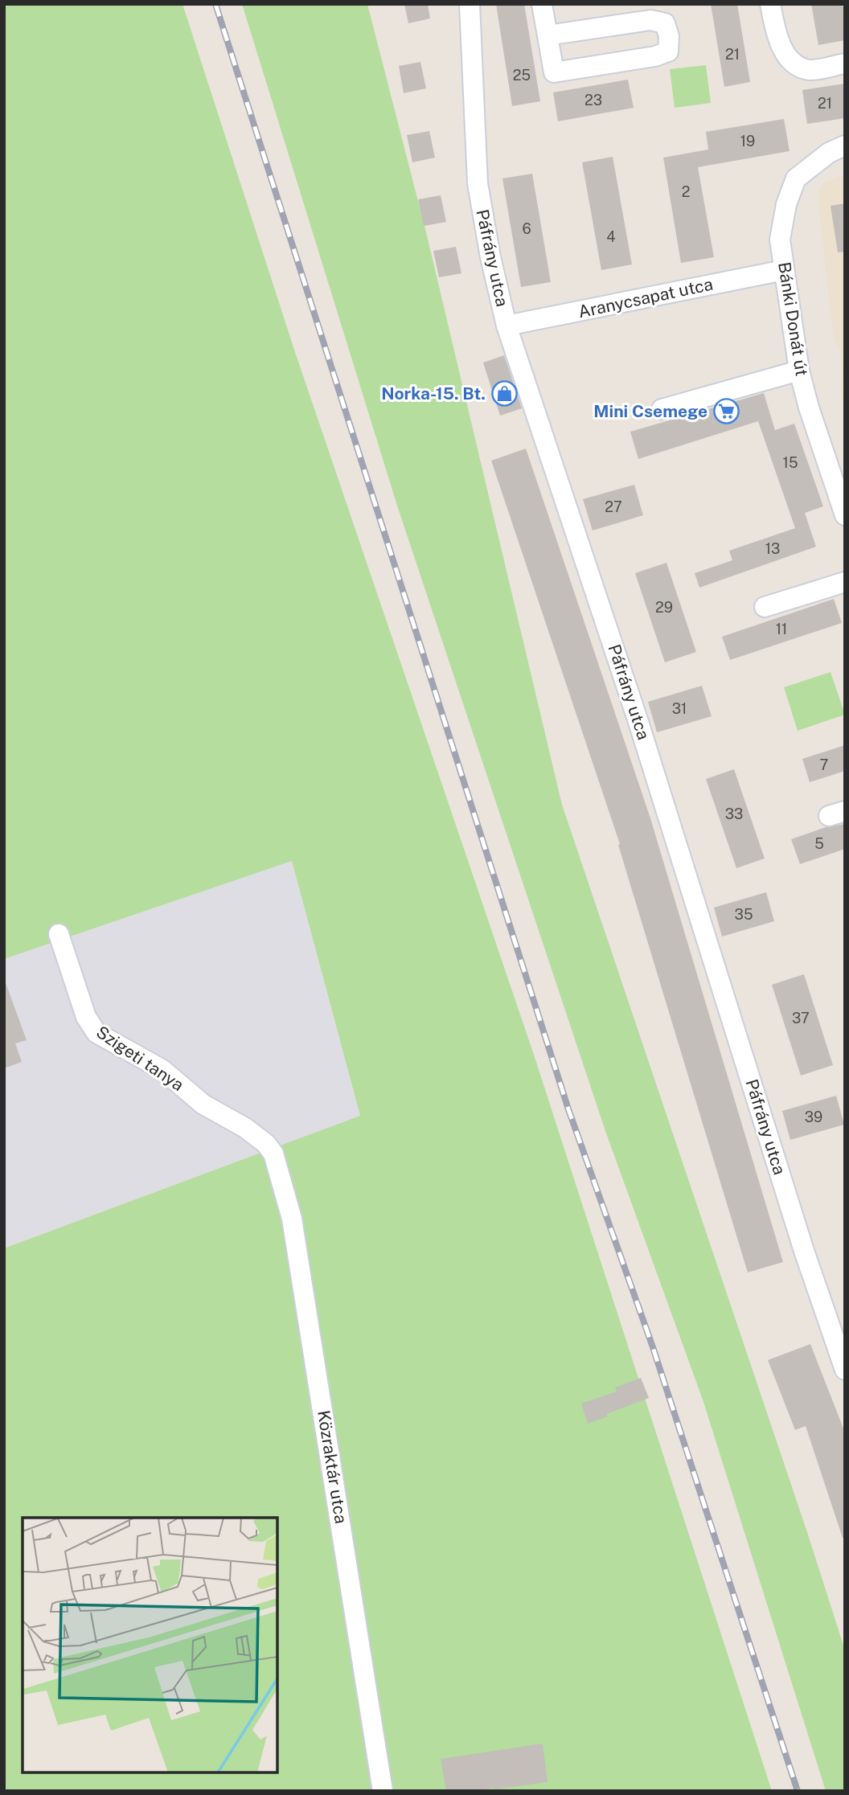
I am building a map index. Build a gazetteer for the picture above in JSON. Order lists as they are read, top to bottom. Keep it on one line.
{"streets":{"street":["Páfrány utca","Aranycsapat utca","Bánki Donát út","Szigeti tanya","Közraktár utca"]},"crossings":[["Páfrány utca","Aranycsapat utca"],["Aranycsapat utca","Bánki Donát út"],["Szigeti tanya","Közraktár utca"]],"places":{"shop":["Norka-15. Bt."],"supermarket":["Mini Csemege"]},"house_numbers":["21","25","23","21","19","2","6","4","15","27","13","29","11","31","7","33","5","35","37","39"]}
